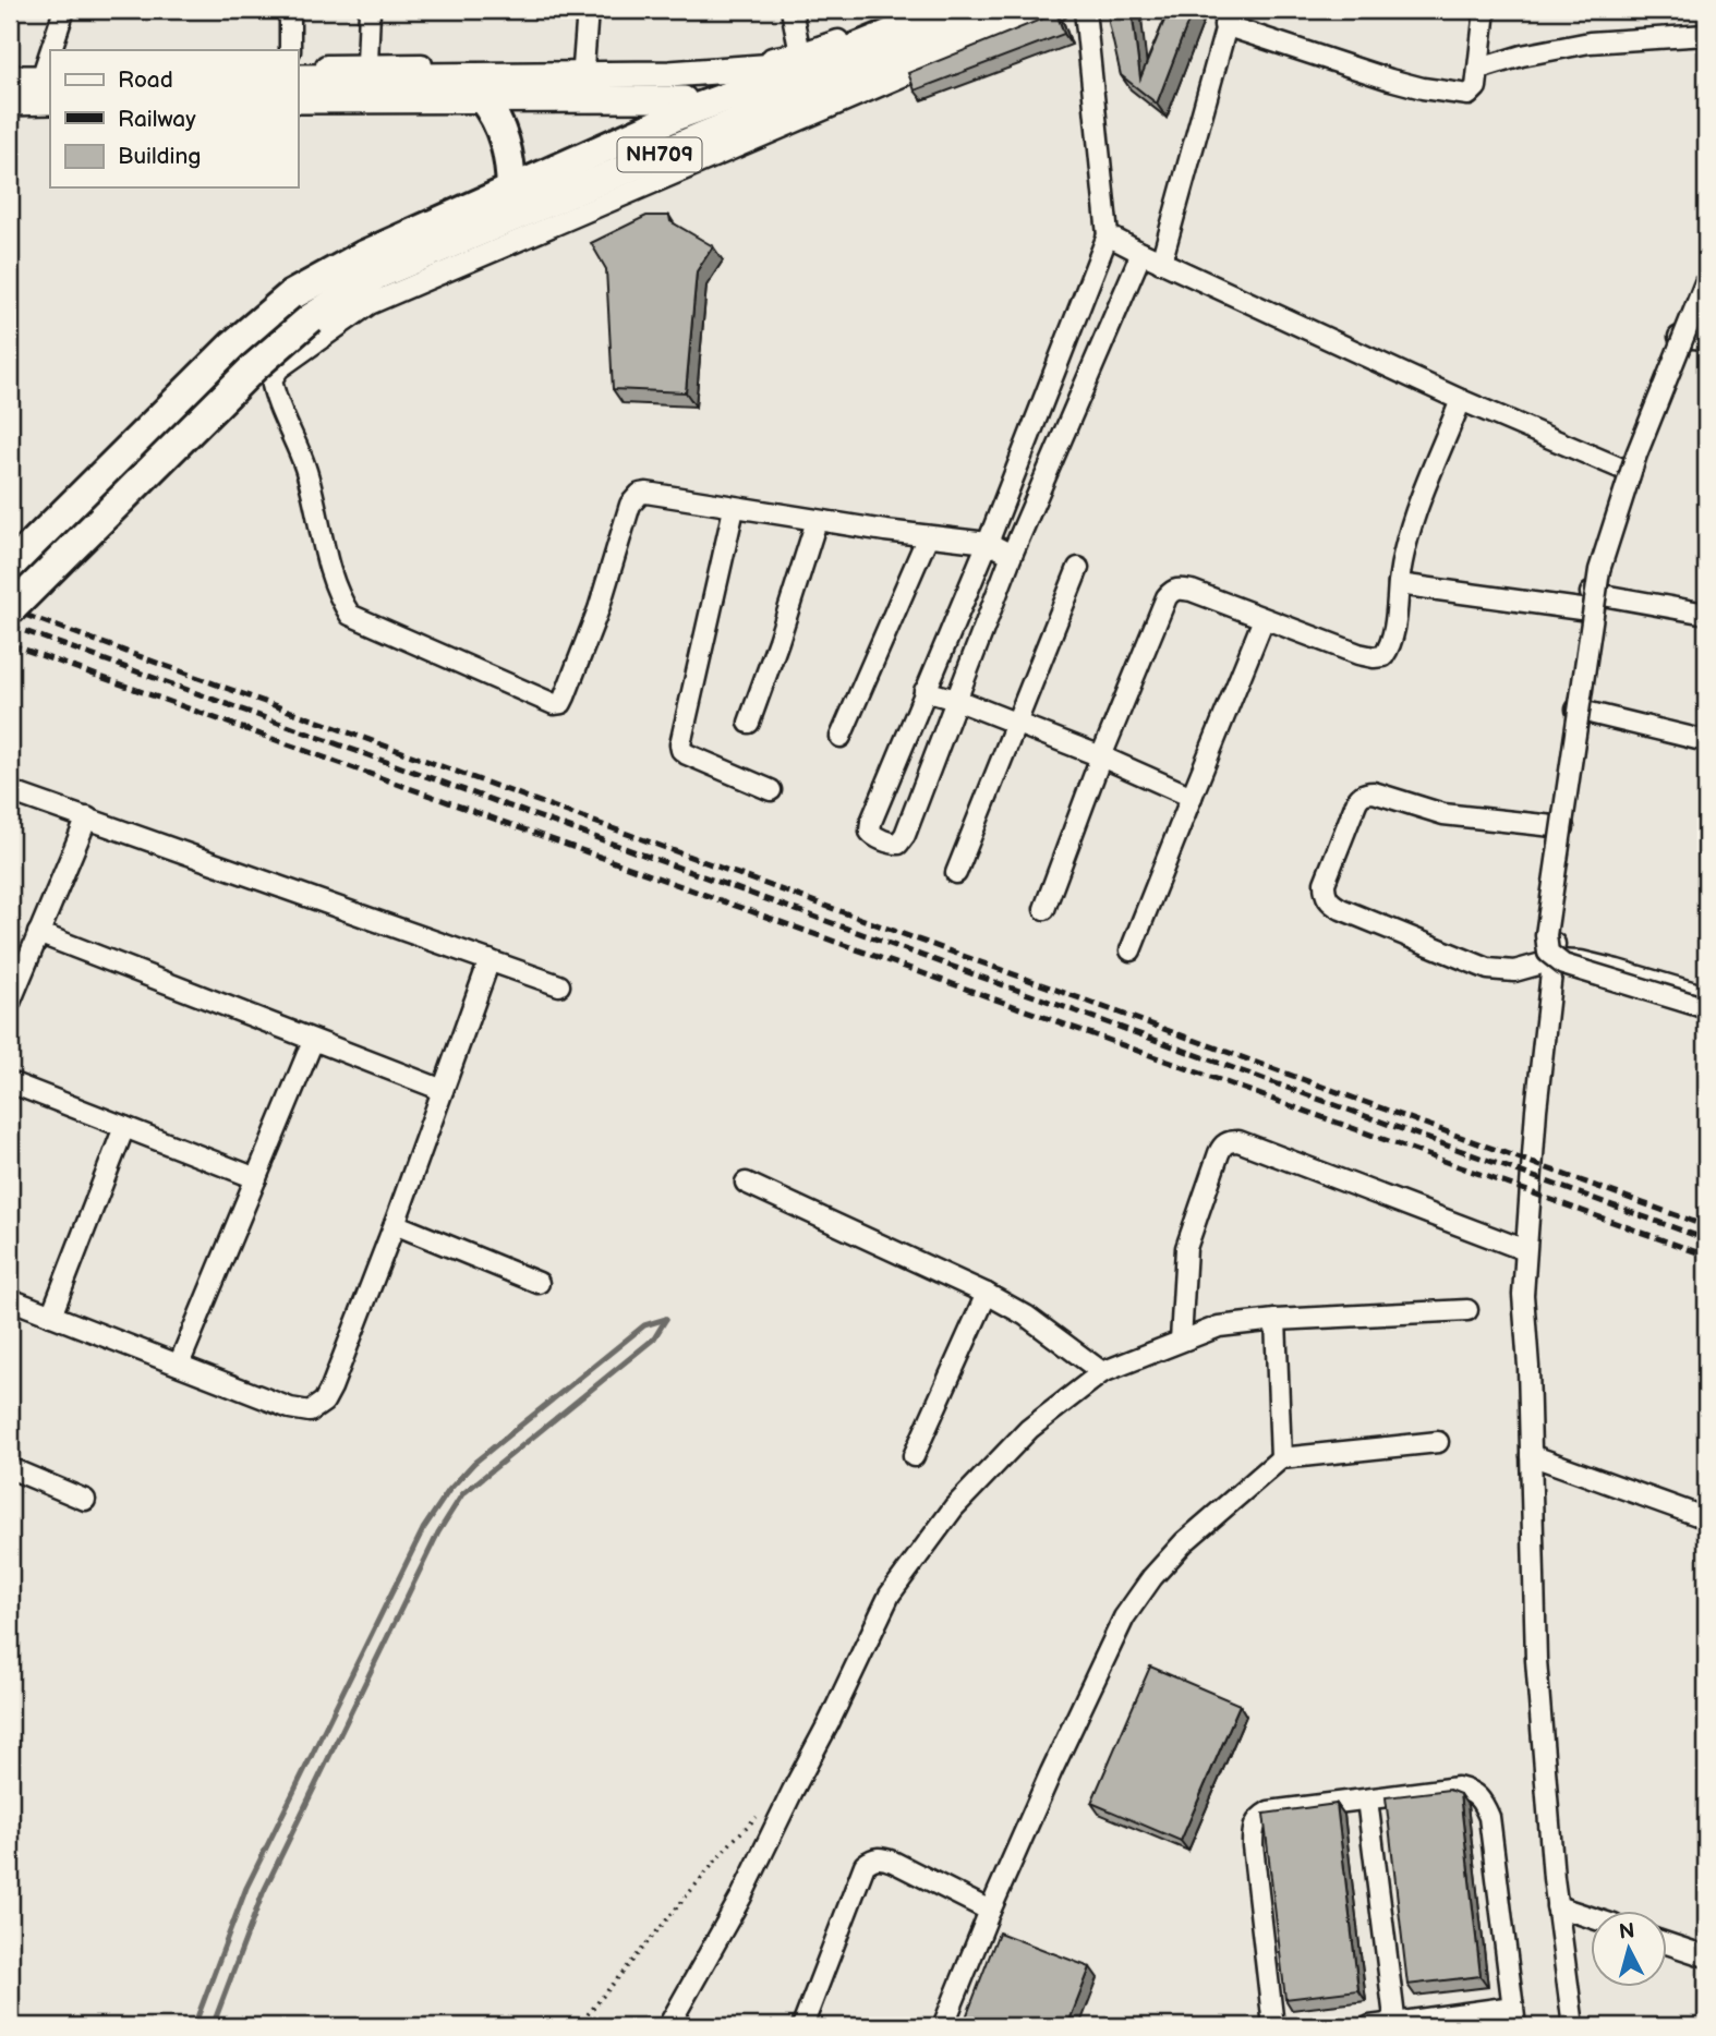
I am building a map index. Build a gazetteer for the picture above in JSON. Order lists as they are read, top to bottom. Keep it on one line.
{"streets":{"highway":["NH709"]},"legend":["Road","Railway","Building"],"north":"top"}
